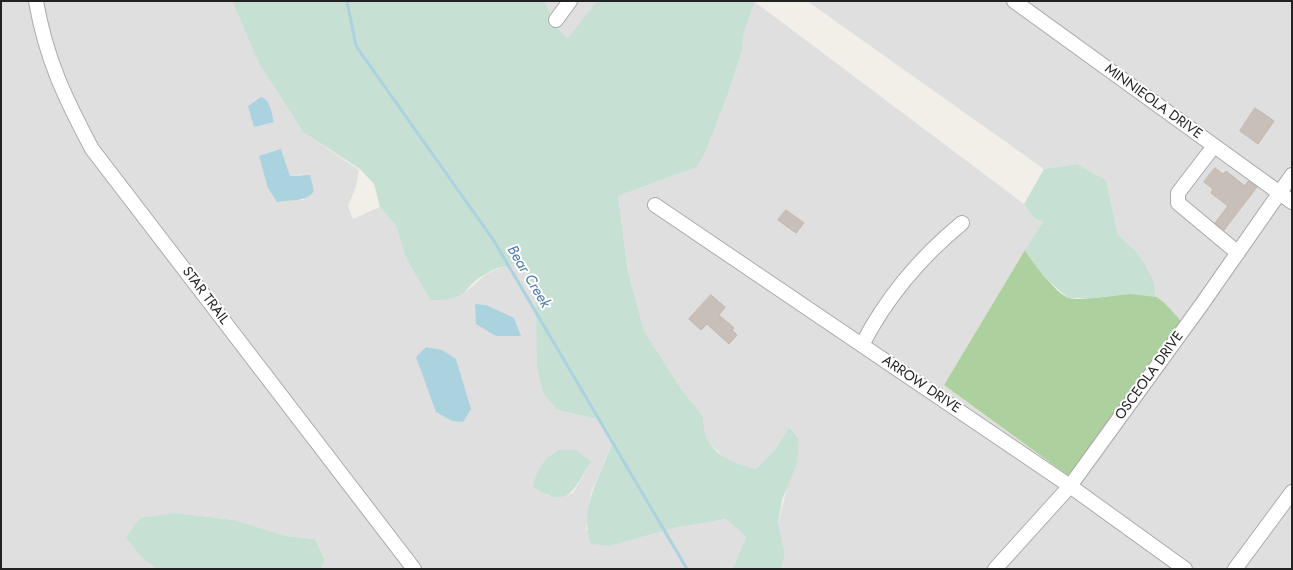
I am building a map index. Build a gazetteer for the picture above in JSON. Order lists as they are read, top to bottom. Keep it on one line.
{"streets":{"street":["MINNIEOLA DRIVE","STAR TRAIL","OSCEOLA DRIVE","ARROW DRIVE"]},"crossings":[["MINNIEOLA DRIVE","OSCEOLA DRIVE"],["OSCEOLA DRIVE","ARROW DRIVE"]],"water":["Bear Creek"]}
